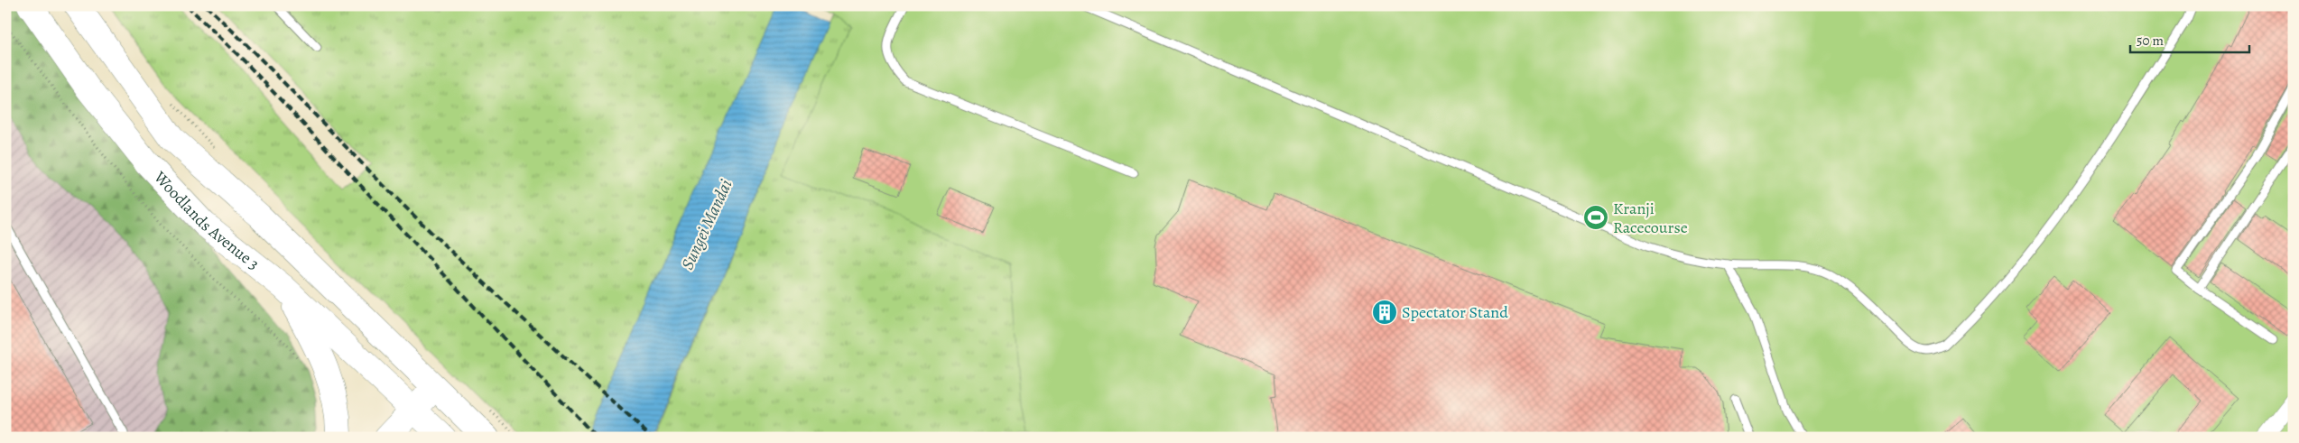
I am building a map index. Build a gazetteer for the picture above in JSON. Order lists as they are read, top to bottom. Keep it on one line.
{"streets":{"main road":["Woodlands Avenue 3"]},"water":["Sungei Mandai"],"places":{"sports":["Kranji Racecourse"],"building":["Spectator Stand"]},"scale_bar":"50 m"}
